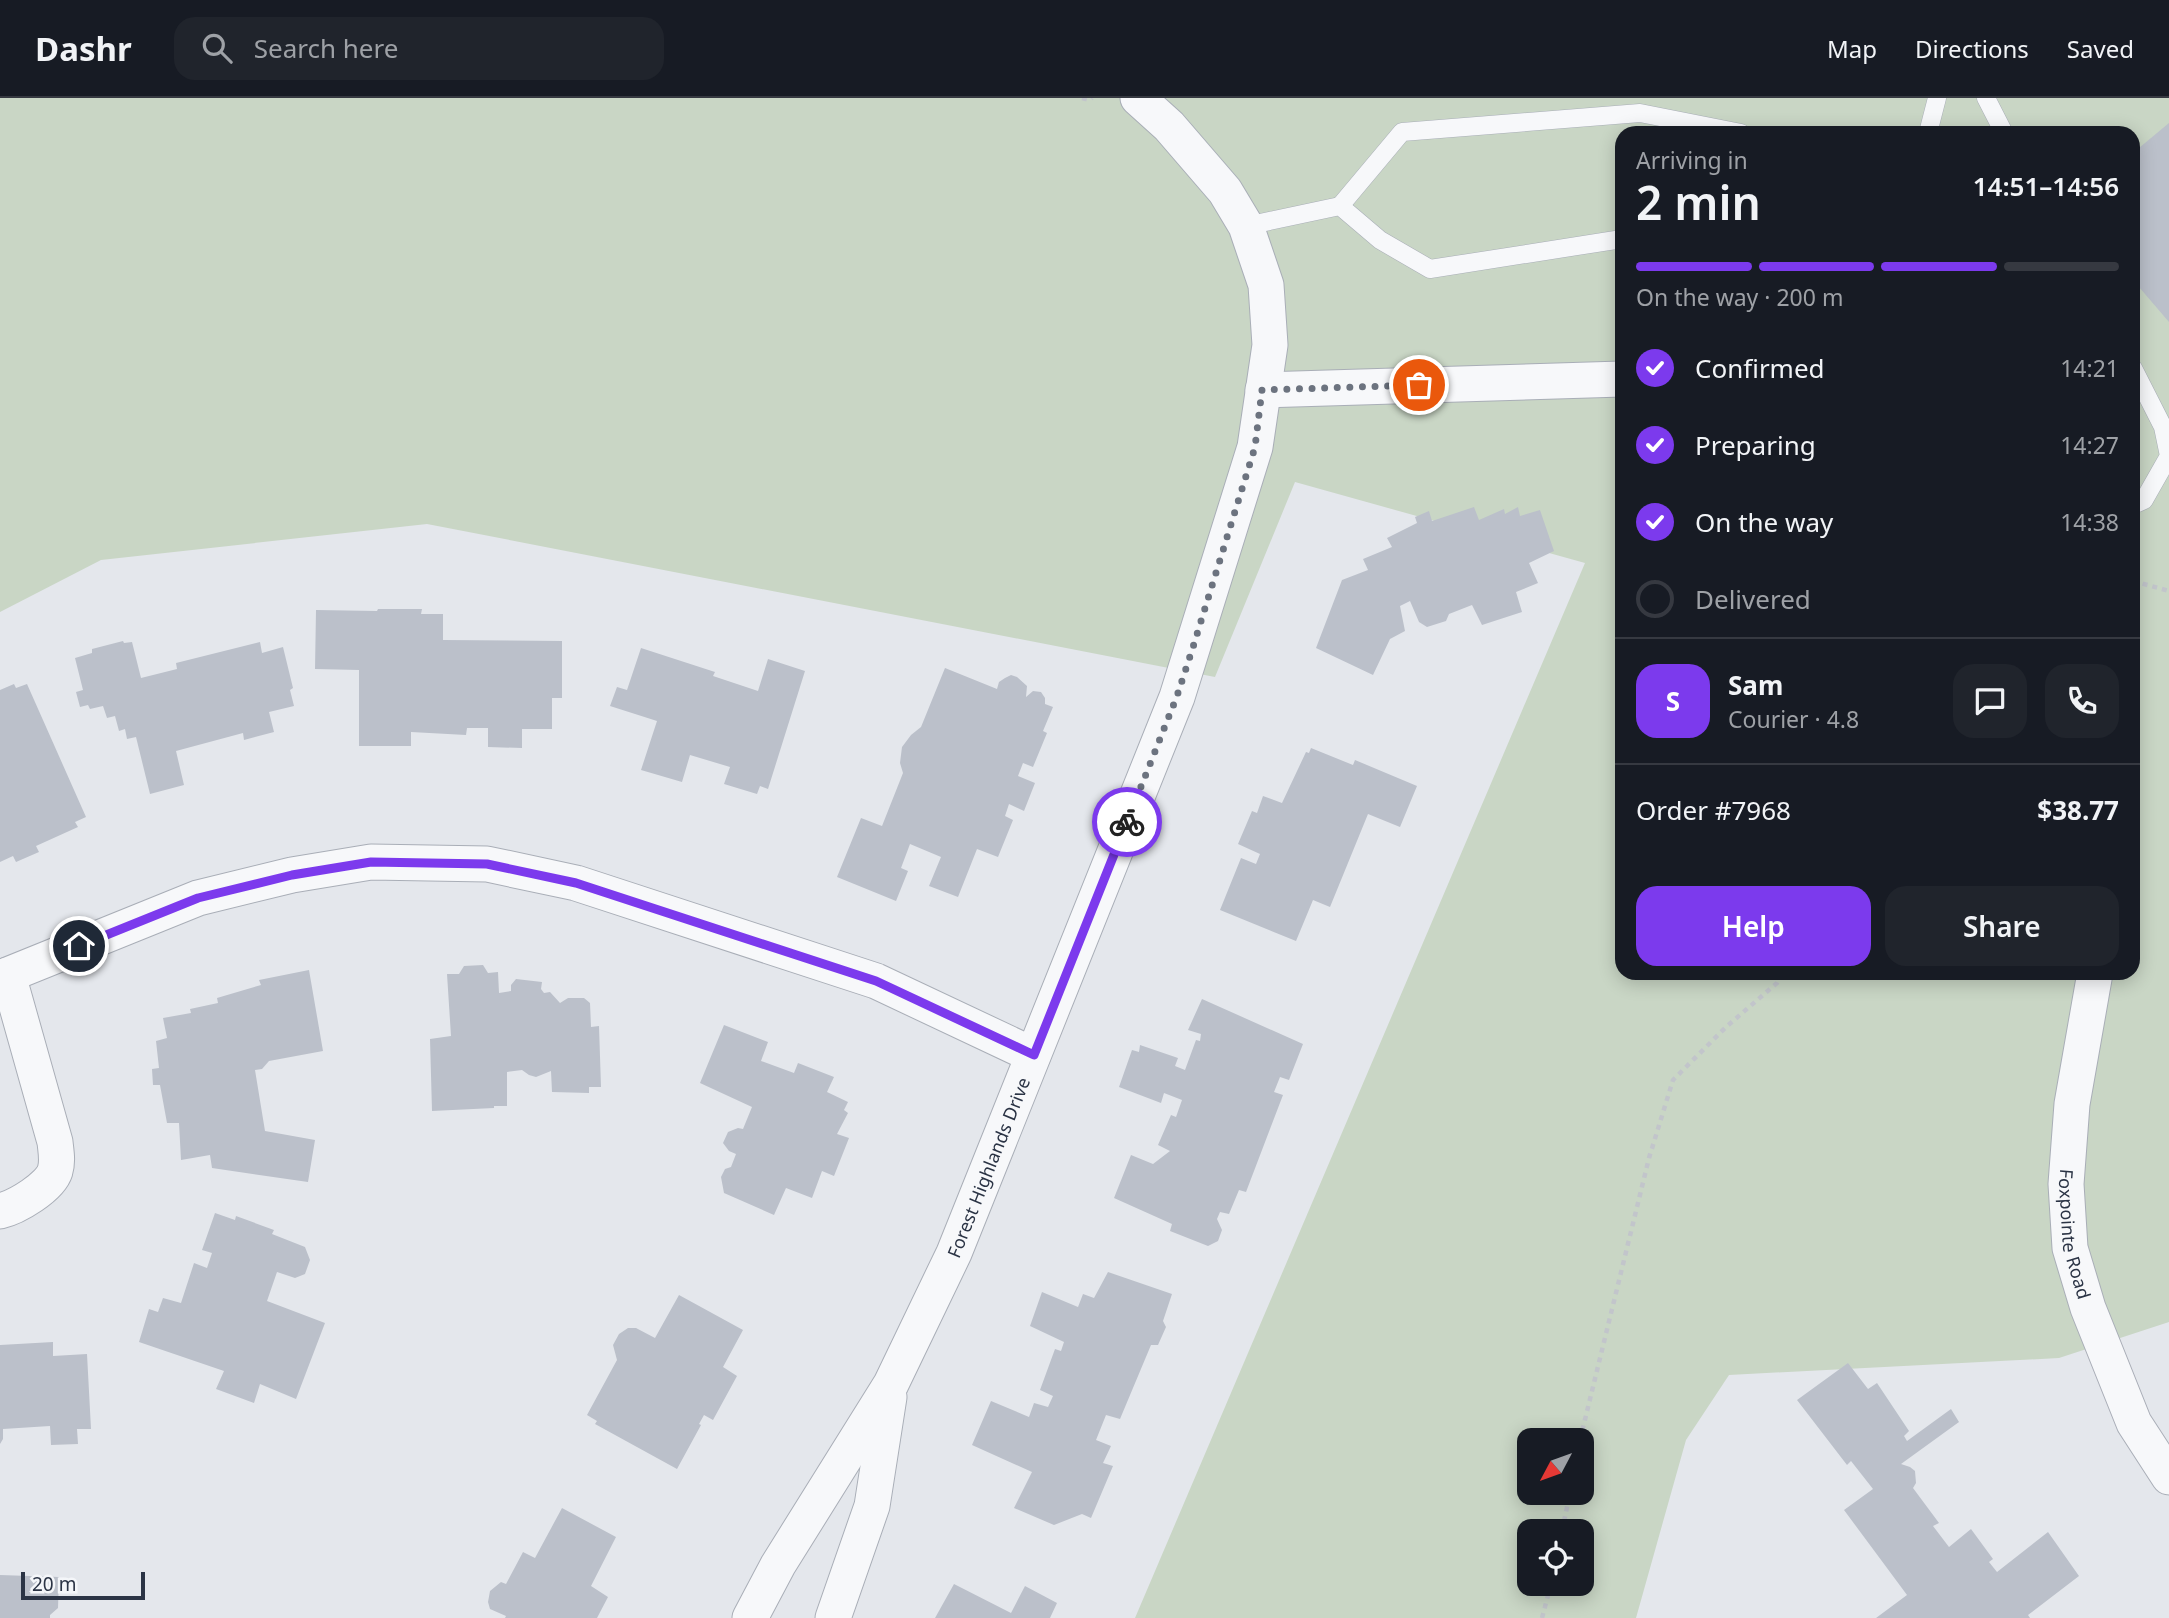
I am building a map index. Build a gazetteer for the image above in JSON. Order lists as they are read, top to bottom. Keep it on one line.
{"streets":{"street":["Forest Highlands Drive","Foxpointe Road"]},"scale_bar":"20 m","north":"bottom left","page":{"header":"Dashr","search":"Search here","nav":["Map","Directions","Saved"],"heading":["2 min","Arriving in","14:51–14:56"],"panel":["Sam","Courier · 4.8","Order #7968","$38.77"],"bar":"On the way · 200 m","list":[["Confirmed","14:21"],["Preparing","14:27"],["On the way","14:38"],"Delivered"],"round":"S","buttons":["Help","Share"],"scale":"20 m"}}
